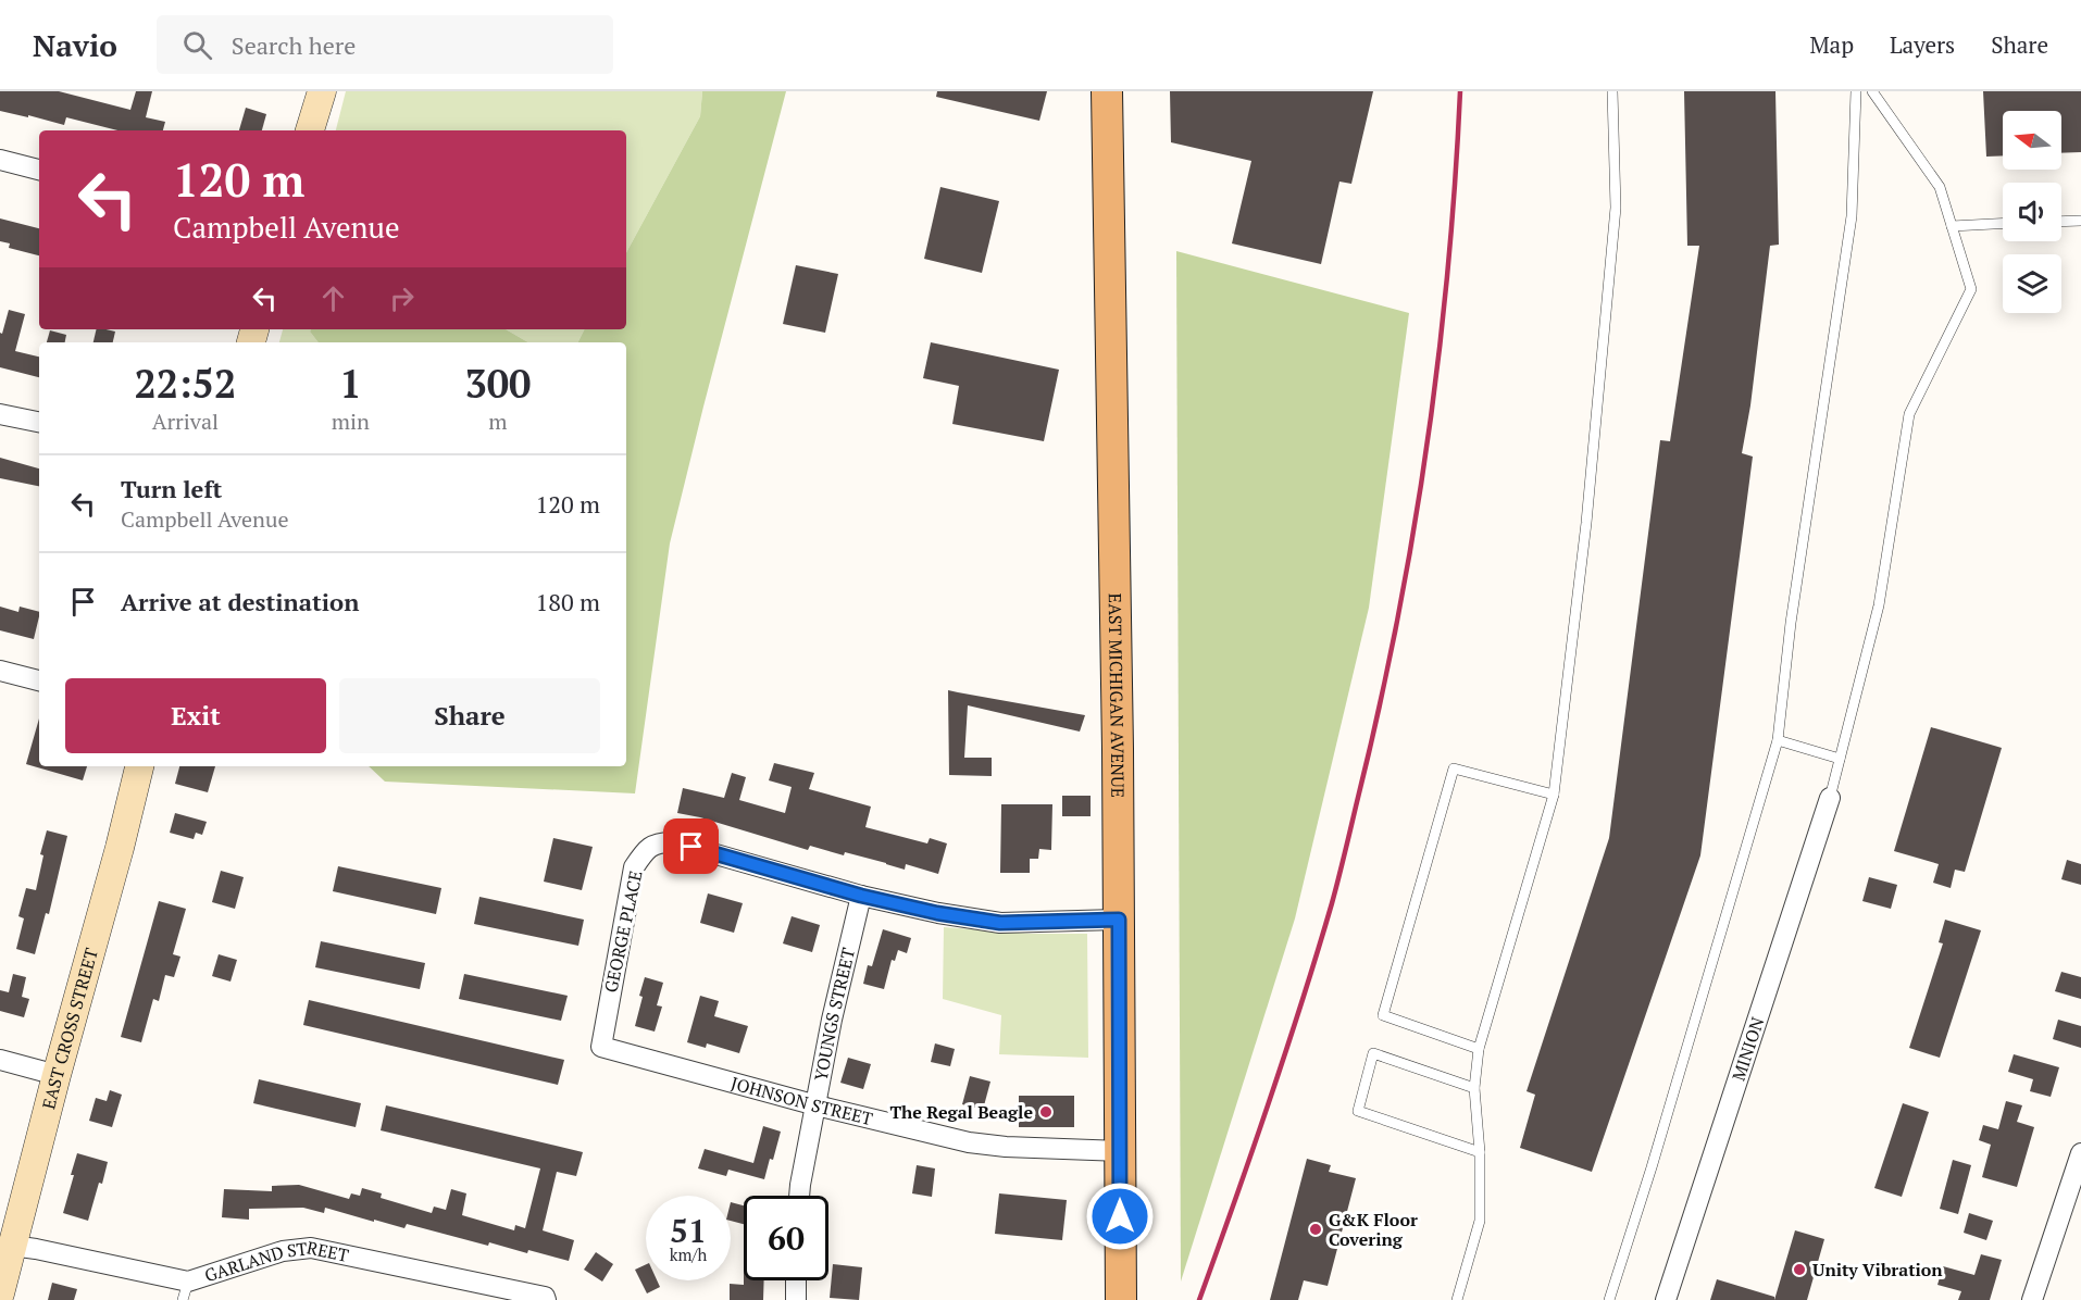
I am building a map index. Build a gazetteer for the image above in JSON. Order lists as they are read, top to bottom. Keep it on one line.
{"streets":{"main road":["EAST MICHIGAN AVENUE"],"street":["GEORGE PLACE","YOUNGS STREET","EAST CROSS STREET","MINION","JOHNSON STREET","GARLAND STREET"]},"crossings":[["EAST MICHIGAN AVENUE","JOHNSON STREET"],["GEORGE PLACE","YOUNGS STREET"],["GEORGE PLACE","JOHNSON STREET"],["YOUNGS STREET","JOHNSON STREET"],["EAST CROSS STREET","GARLAND STREET"]],"places":["The Regal Beagle","G&K Floor Covering","Unity Vibration"],"north":"left","page":{"header":"Navio","search":"Search here","nav":["Map","Layers","Share"],"turn":["120 m","Campbell Avenue"],"eta":["22:52","Arrival","1","min","300","m"],"list":[{"name":"Turn left","note":"Campbell Avenue","value":"120 m"},{"name":"Arrive at destination","value":"180 m"}],"buttons":["Exit","Share"],"speed":"51 km/h","limit":"60"}}
